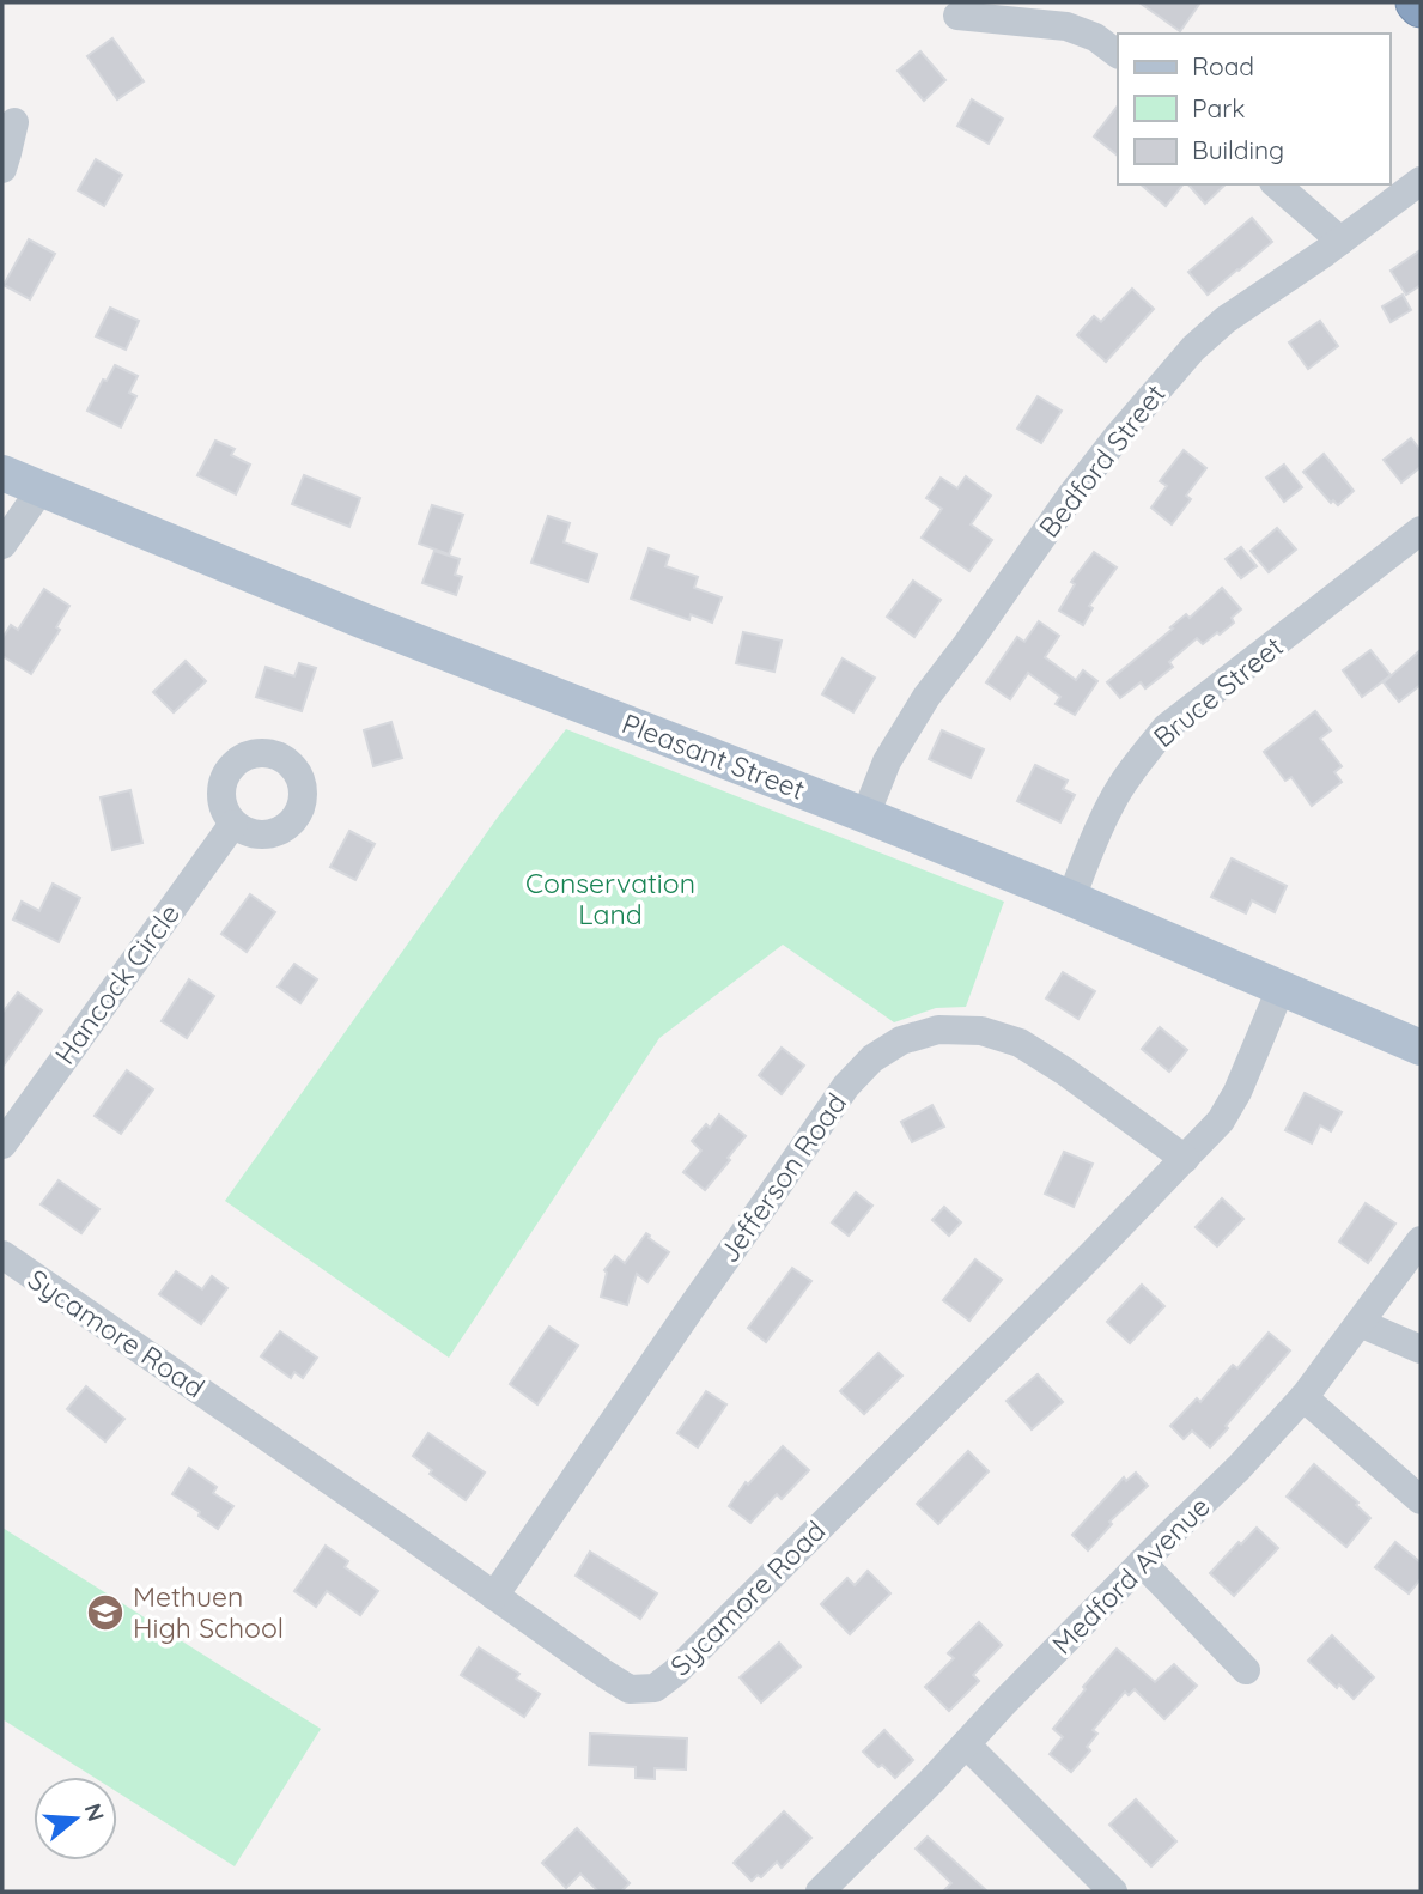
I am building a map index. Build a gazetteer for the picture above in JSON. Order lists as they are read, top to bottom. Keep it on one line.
{"streets":{"main road":["Pleasant Street"],"street":["Bedford Street","Bruce Street","Hancock Circle","Jefferson Road","Sycamore Road","Medford Avenue"]},"crossings":[["Bedford Street","Pleasant Street"],["Bruce Street","Pleasant Street"],["Pleasant Street","Sycamore Road"],["Jefferson Road","Sycamore Road"]],"parks":["Conservation Land"],"places":{"school or university":["Methuen High School"]},"legend":["Road","Park","Building"],"north":"right"}
